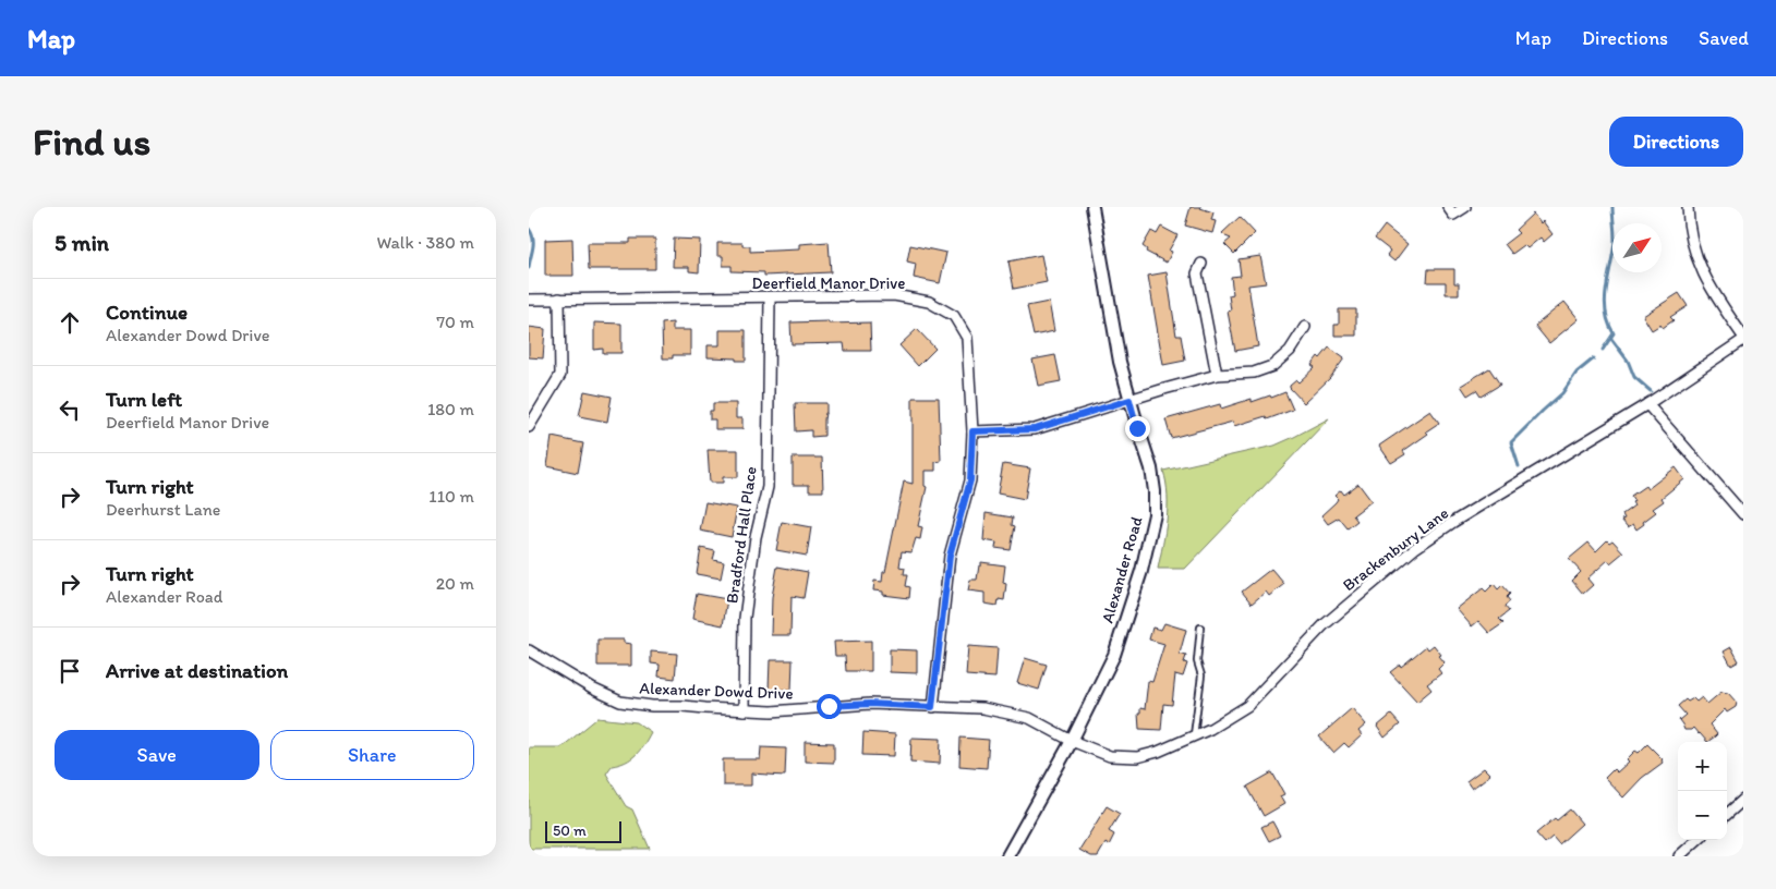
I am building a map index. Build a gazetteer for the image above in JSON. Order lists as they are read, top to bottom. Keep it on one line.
{"streets":{"street":["Deerfield Manor Drive","Bradford Hall Place","Brackenbury Lane","Alexander Road","Alexander Dowd Drive"]},"crossings":[["Deerfield Manor Drive","Bradford Hall Place"],["Deerfield Manor Drive","Alexander Dowd Drive"],["Bradford Hall Place","Alexander Dowd Drive"],["Brackenbury Lane","Alexander Road"],["Brackenbury Lane","Alexander Dowd Drive"],["Alexander Road","Alexander Dowd Drive"]],"scale_bar":"50 m","north":"top right","page":{"header":"Map","nav":["Map","Directions","Saved"],"buttons":["Directions",["Save","Share"]],"title":"Find us","heading":["5 min","Walk · 380 m"],"list":[["Continue","Alexander Dowd Drive","70 m"],["Turn left","Deerfield Manor Drive","180 m"],["Turn right","Deerhurst Lane","110 m"],["Turn right","Alexander Road","20 m"],"Arrive at destination"],"map_buttons":["+","−"],"scale":"50 m"}}
